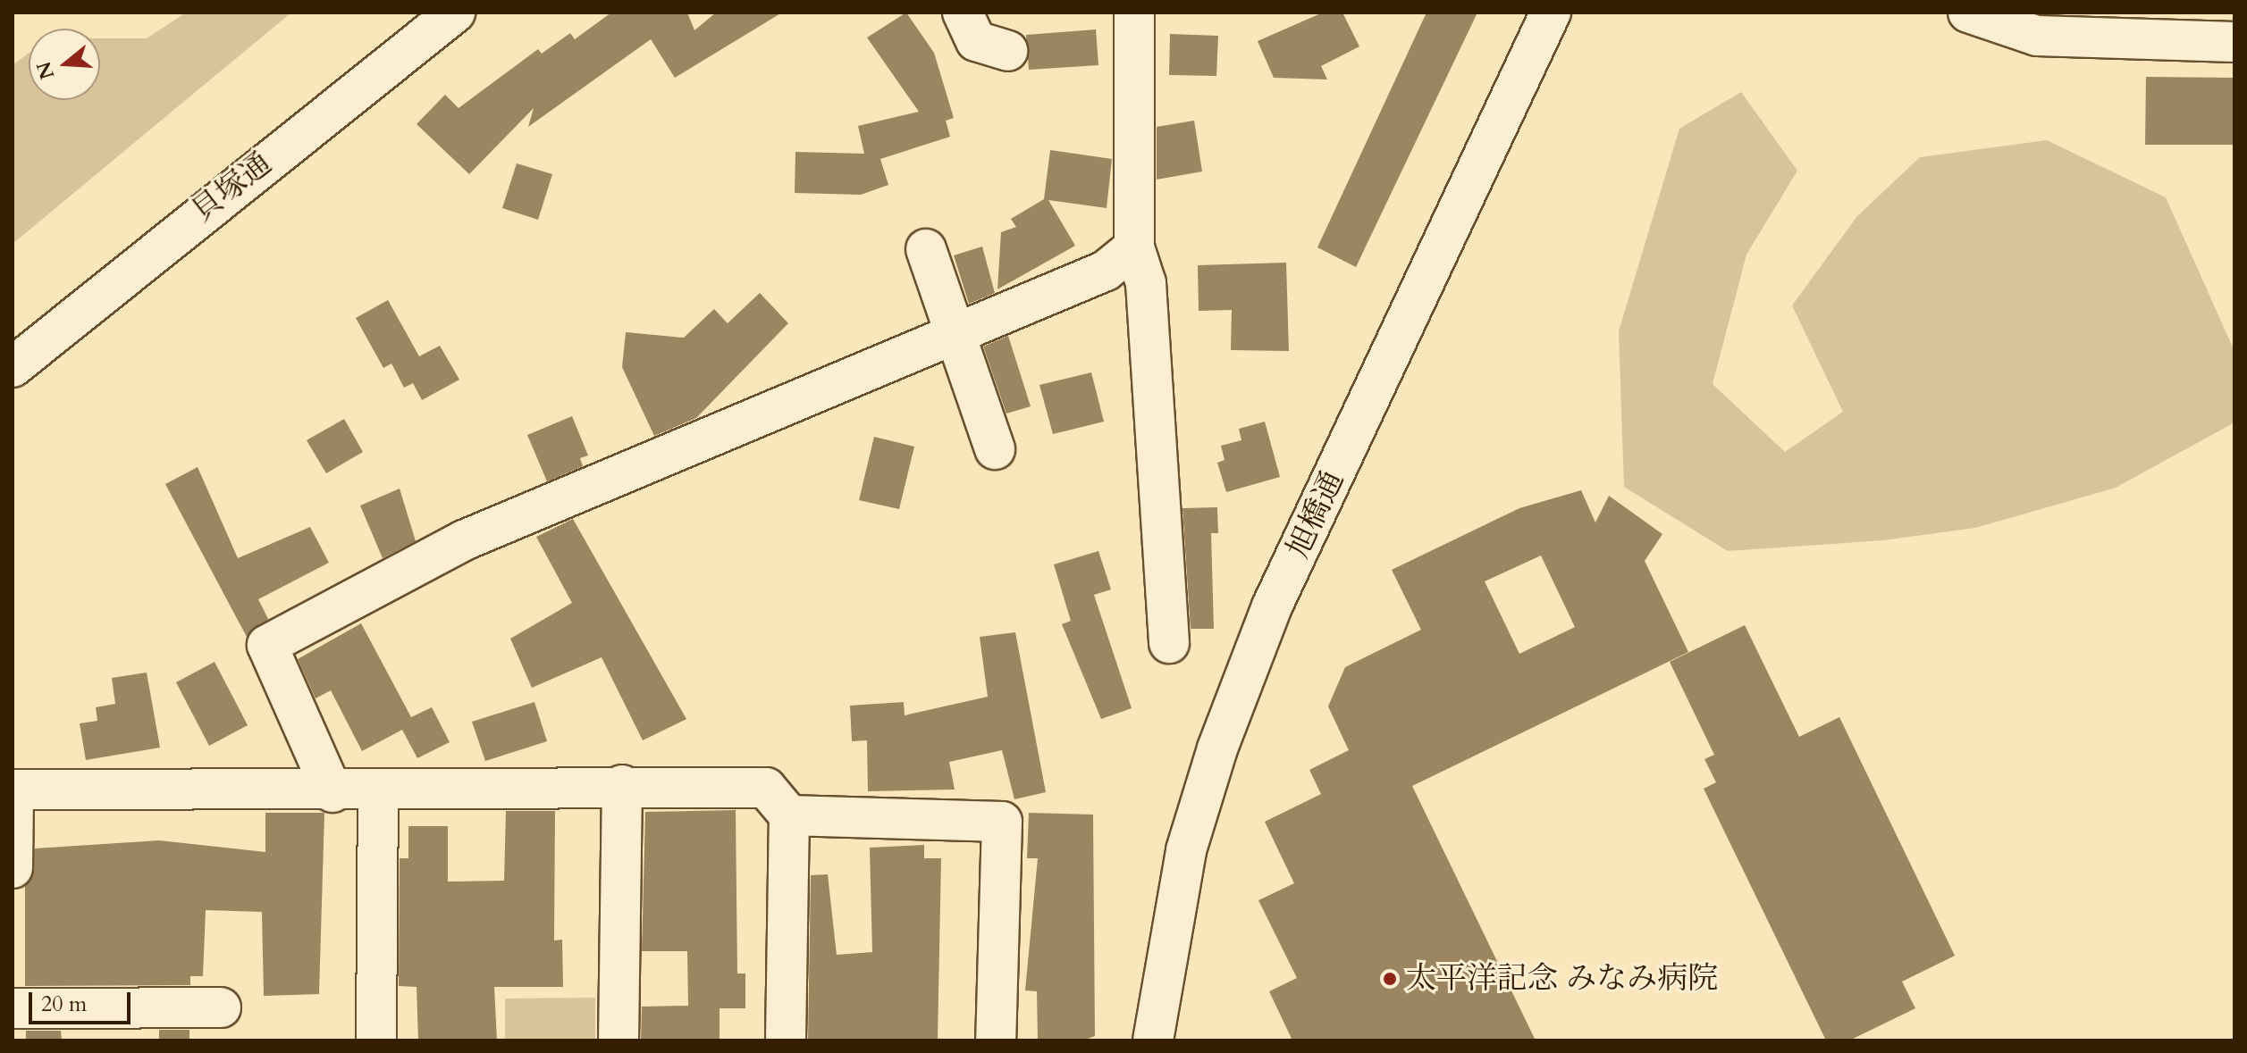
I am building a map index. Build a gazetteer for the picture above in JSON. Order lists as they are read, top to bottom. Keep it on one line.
{"streets":{"street":["貝塚通","旭橋通"]},"places":["太平洋記念 みなみ病院"],"scale_bar":"20 m","north":"left"}
